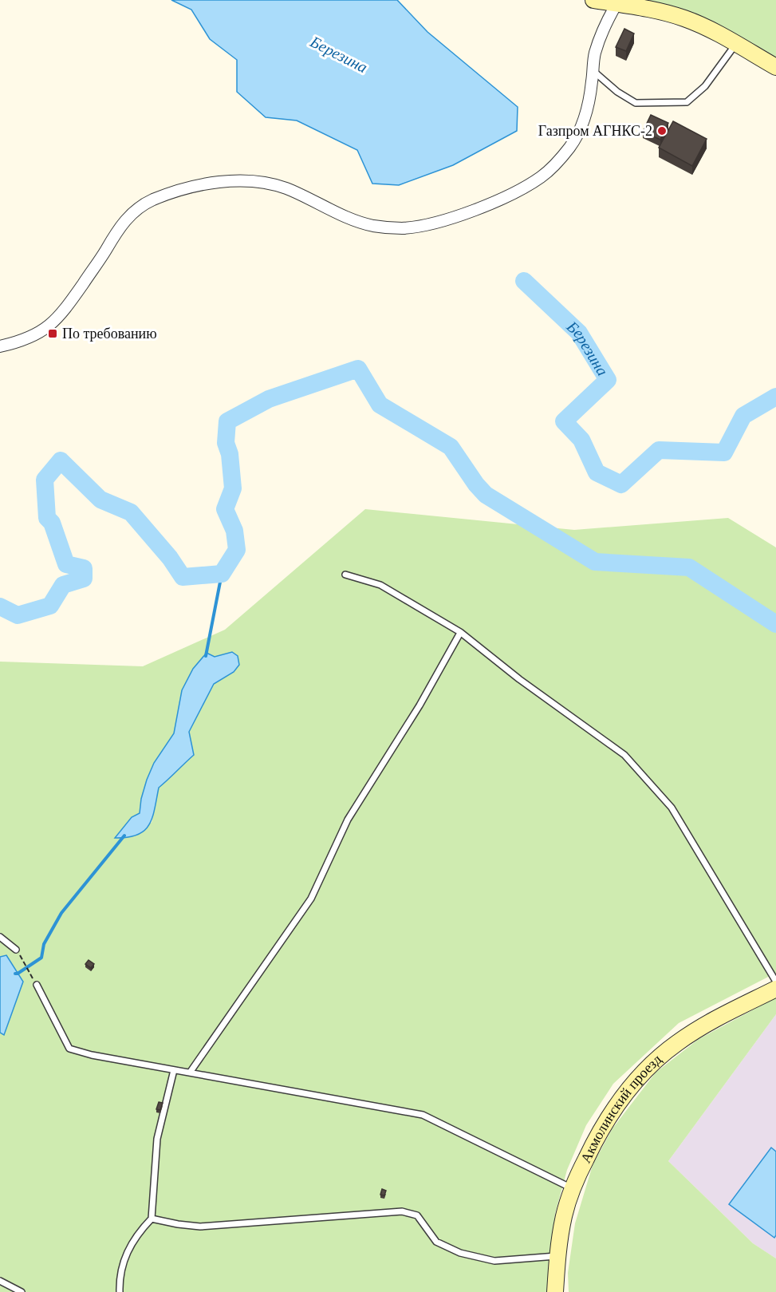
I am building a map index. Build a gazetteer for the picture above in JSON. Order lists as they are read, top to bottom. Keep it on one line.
{"streets":{"street":["Акмолинский проезд"]},"water":["Березина"],"places":{"other":["Газпром АГНКС-2"],"transit":["По требованию"]}}
